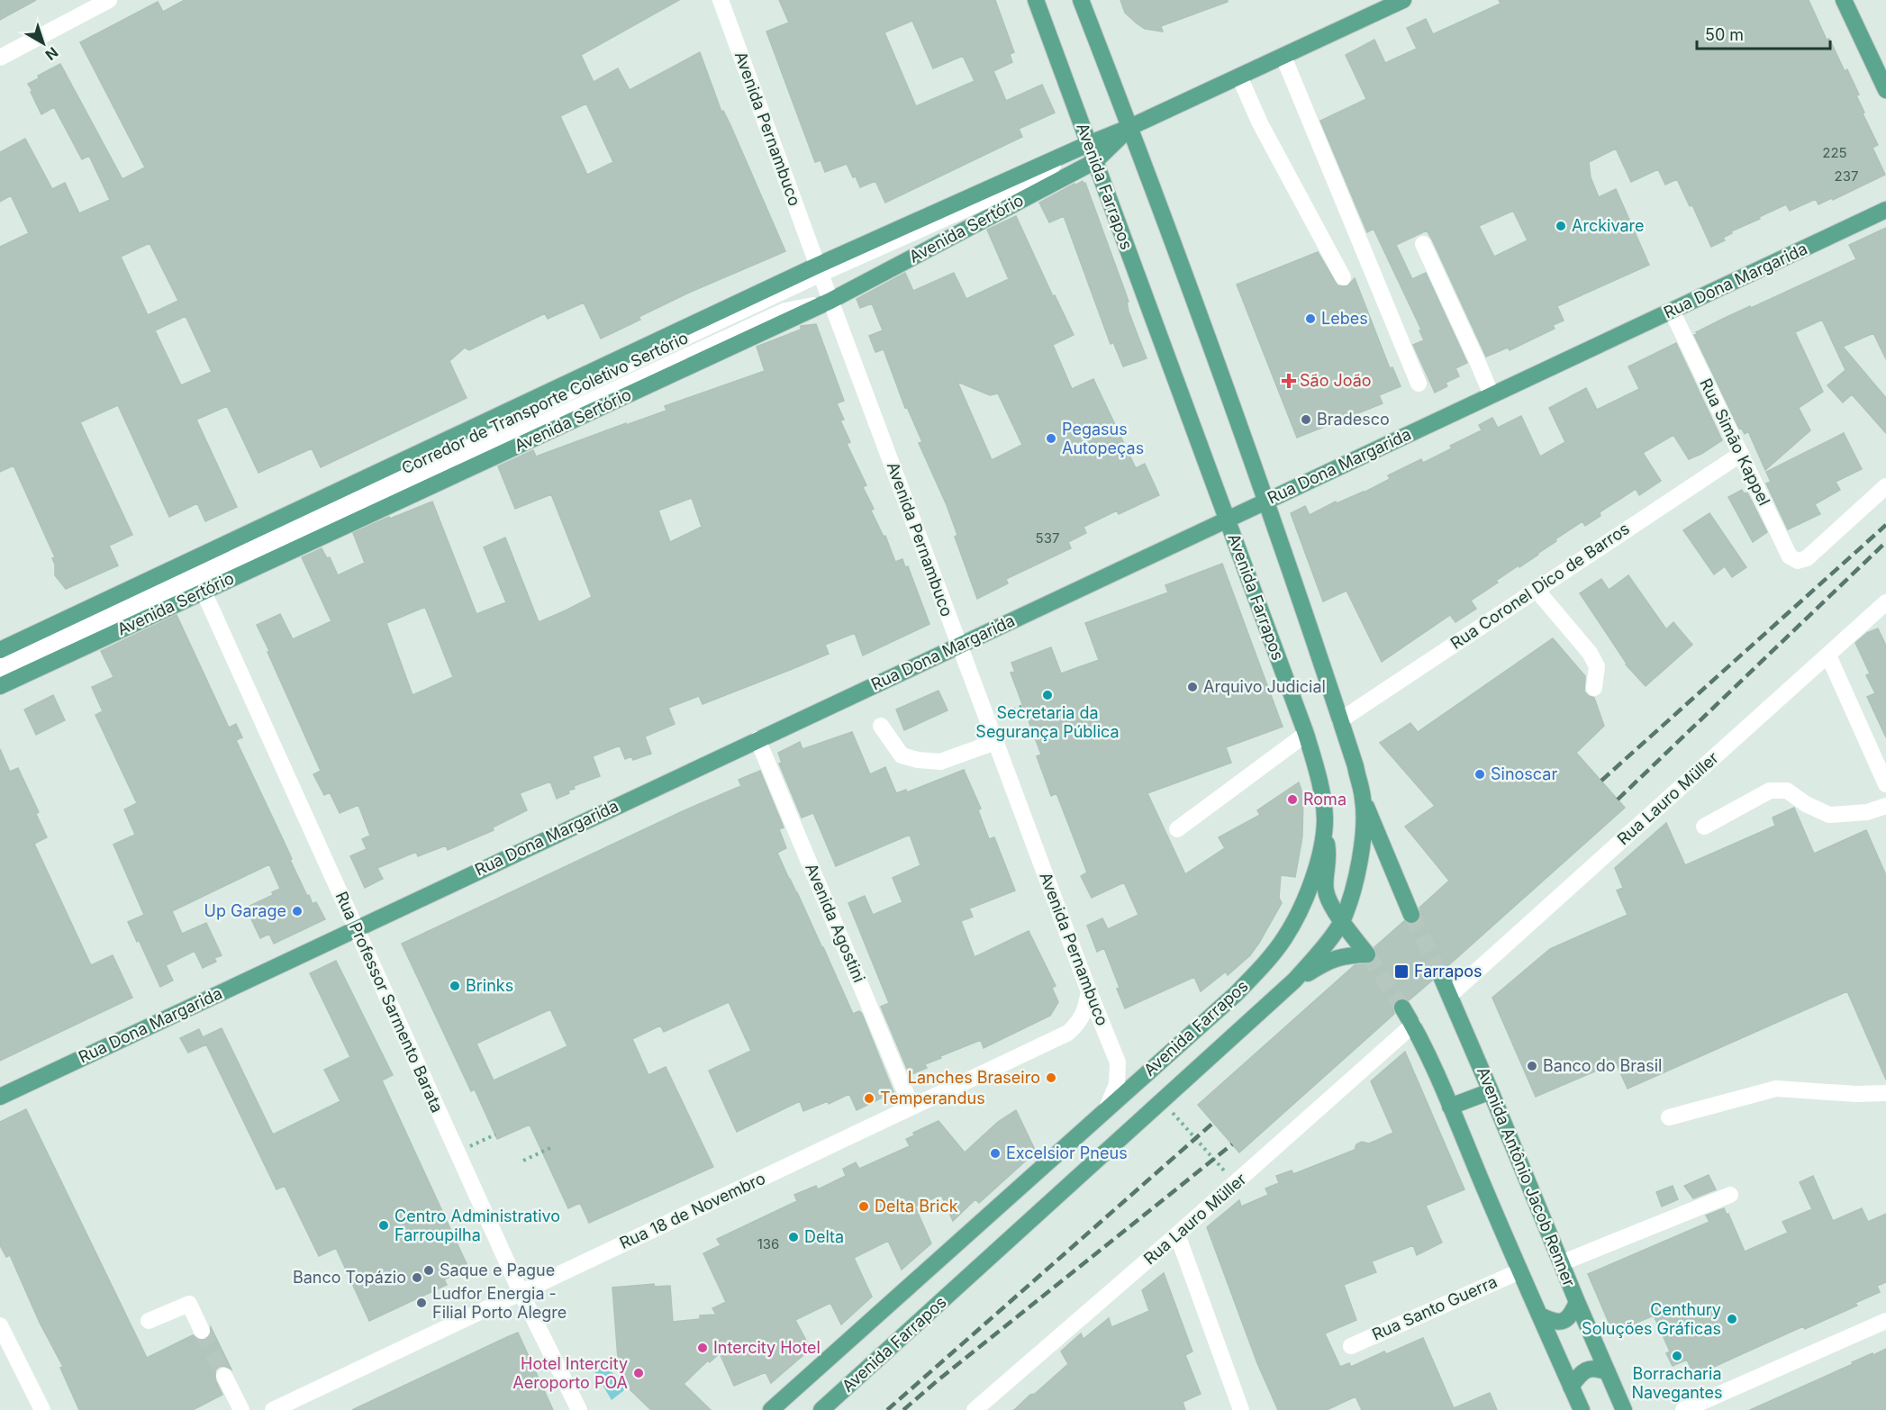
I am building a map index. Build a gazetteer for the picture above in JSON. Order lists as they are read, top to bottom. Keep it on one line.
{"streets":{"main road":["Avenida Farrapos","Avenida Sertório","Rua Dona Margarida","Avenida Antônio Jacob Renner"],"street":["Avenida Pernambuco","Corredor de Transporte Coletivo Sertório","Rua Simão Kappel","Rua Coronel Dico de Barros","Rua Lauro Müller","Avenida Agostini","Rua Professor Sarmento Barata","Rua 18 de Novembro","Rua Santo Guerra"]},"crossings":[["Avenida Pernambuco","Avenida Farrapos"],["Avenida Pernambuco","Avenida Sertório"],["Avenida Pernambuco","Rua Dona Margarida"],["Avenida Pernambuco","Corredor de Transporte Coletivo Sertório"],["Avenida Pernambuco","Rua 18 de Novembro"],["Avenida Farrapos","Avenida Sertório"],["Avenida Farrapos","Rua Dona Margarida"],["Avenida Farrapos","Rua Coronel Dico de Barros"],["Avenida Sertório","Corredor de Transporte Coletivo Sertório"],["Avenida Sertório","Rua Professor Sarmento Barata"],["Rua Dona Margarida","Rua Simão Kappel"],["Rua Dona Margarida","Avenida Agostini"],["Rua Dona Margarida","Rua Professor Sarmento Barata"],["Rua Simão Kappel","Rua Coronel Dico de Barros"],["Rua Lauro Müller","Avenida Antônio Jacob Renner"],["Avenida Agostini","Rua 18 de Novembro"],["Rua Professor Sarmento Barata","Rua 18 de Novembro"]],"places":{"other":["Arckivare","Lebes","Bradesco","Pegasus Autopeças","Arquivo Judicial","Secretaria da Segurança Pública","Sinoscar","Roma","Up Garage","Brinks","Banco do Brasil","Lanches Braseiro","Temperandus","Excelsior Pneus","Delta Brick","Centro Administrativo Farroupilha","Delta","Saque e Pague","Banco Topázio","Ludfor Energia - Filial Porto Alegre","Centhury Soluções Gráficas","Intercity Hotel","Borracharia Navegantes","Hotel Intercity Aeroporto POA"],"health":["São João"],"transit":["Farrapos"]},"house_numbers":["225","237","537","136"],"scale_bar":"50 m","north":"bottom right"}
